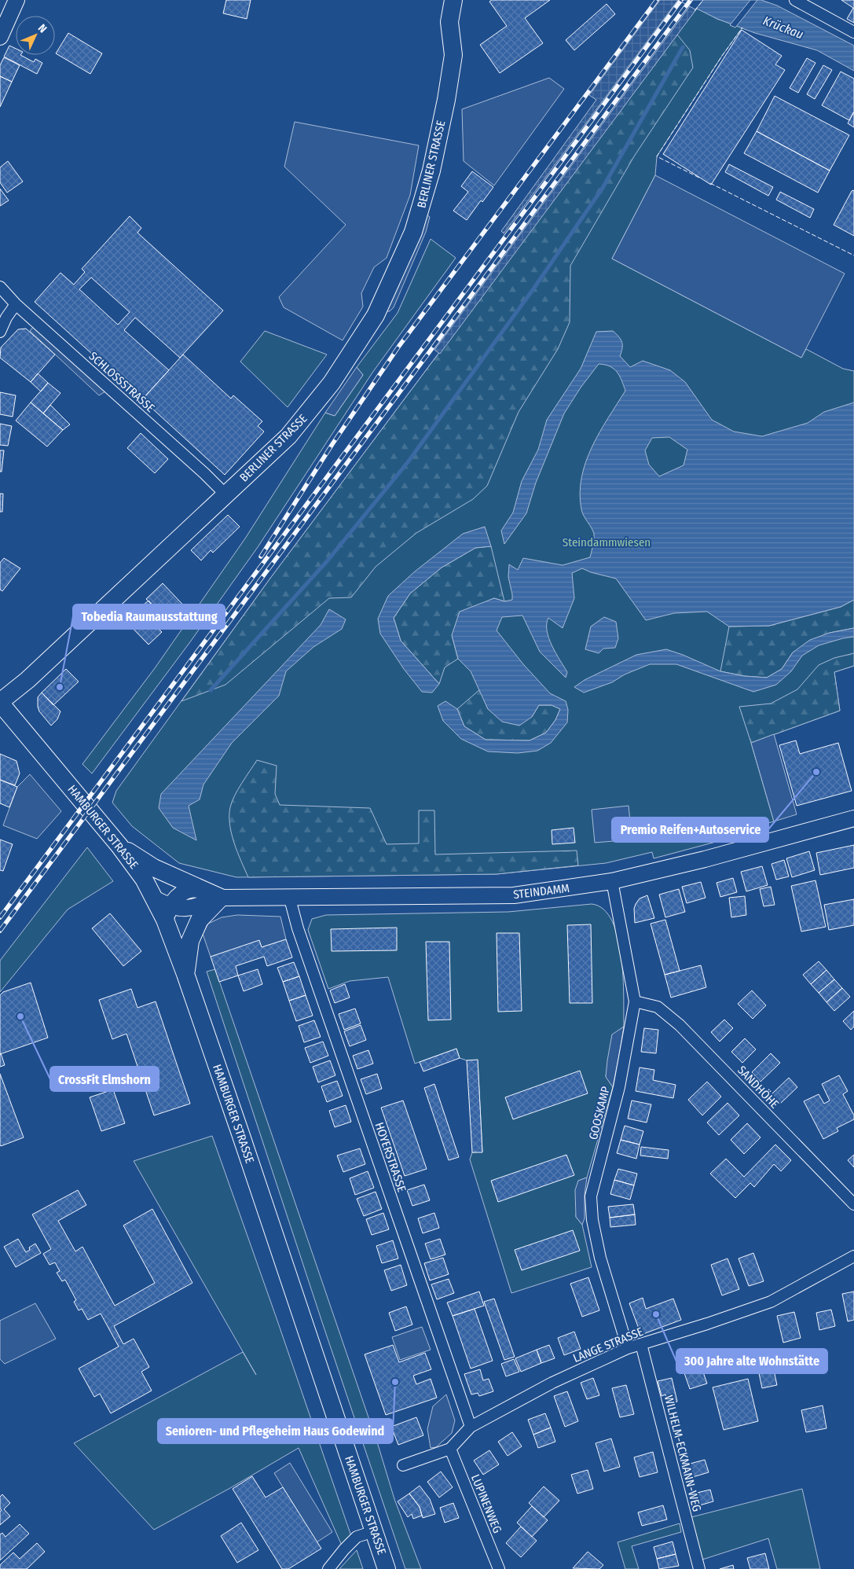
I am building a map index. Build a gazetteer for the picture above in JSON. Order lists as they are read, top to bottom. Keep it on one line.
{"streets":{"main road":["BERLINER STRASSE","HAMBURGER STRASSE"],"street":["SCHLOSSSTRASSE","STEINDAMM","SANDHÖHE","GOOSKAMP","HOYERSTRASSE","LANGE STRASSE","WILHELM-ECKMANN-WEG","LUPINENWEG"]},"crossings":[["BERLINER STRASSE","SCHLOSSSTRASSE"],["BERLINER STRASSE","HAMBURGER STRASSE"],["HAMBURGER STRASSE","STEINDAMM"],["STEINDAMM","GOOSKAMP"],["STEINDAMM","HOYERSTRASSE"],["SANDHÖHE","GOOSKAMP"],["GOOSKAMP","LANGE STRASSE"],["HOYERSTRASSE","LANGE STRASSE"],["LANGE STRASSE","WILHELM-ECKMANN-WEG"],["LANGE STRASSE","LUPINENWEG"]],"water":["Krückau"],"parks":["Steindammwiesen"],"places":["Tobedia Raumausstattung","Premio Reifen+Autoservice","CrossFit Elmshorn","300 Jahre alte Wohnstätte","Senioren- und Pflegeheim Haus Godewind"],"north":"top right"}
